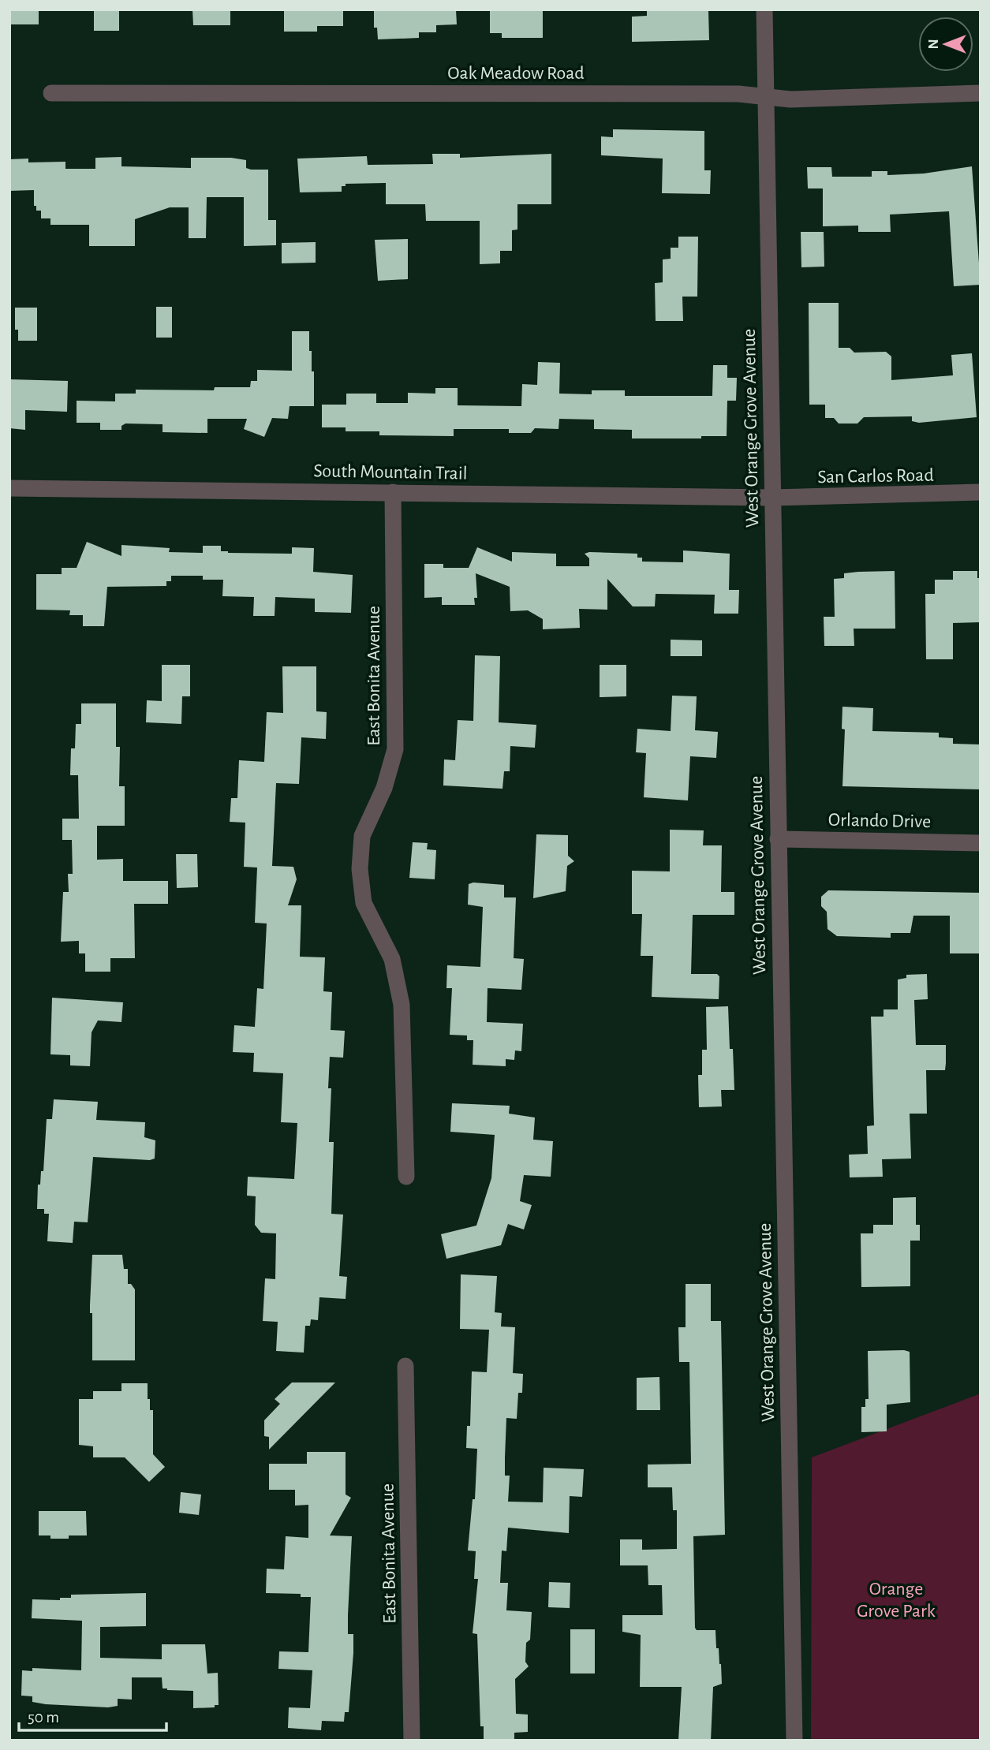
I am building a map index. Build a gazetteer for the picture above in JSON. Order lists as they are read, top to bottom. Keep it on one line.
{"streets":{"street":["Oak Meadow Road","West Orange Grove Avenue","South Mountain Trail","San Carlos Road","East Bonita Avenue","Orlando Drive"]},"crossings":[["Oak Meadow Road","West Orange Grove Avenue"],["West Orange Grove Avenue","South Mountain Trail"],["West Orange Grove Avenue","San Carlos Road"],["West Orange Grove Avenue","Orlando Drive"],["South Mountain Trail","San Carlos Road"],["South Mountain Trail","East Bonita Avenue"]],"parks":["Orange Grove Park"],"scale_bar":"50 m","north":"left"}
